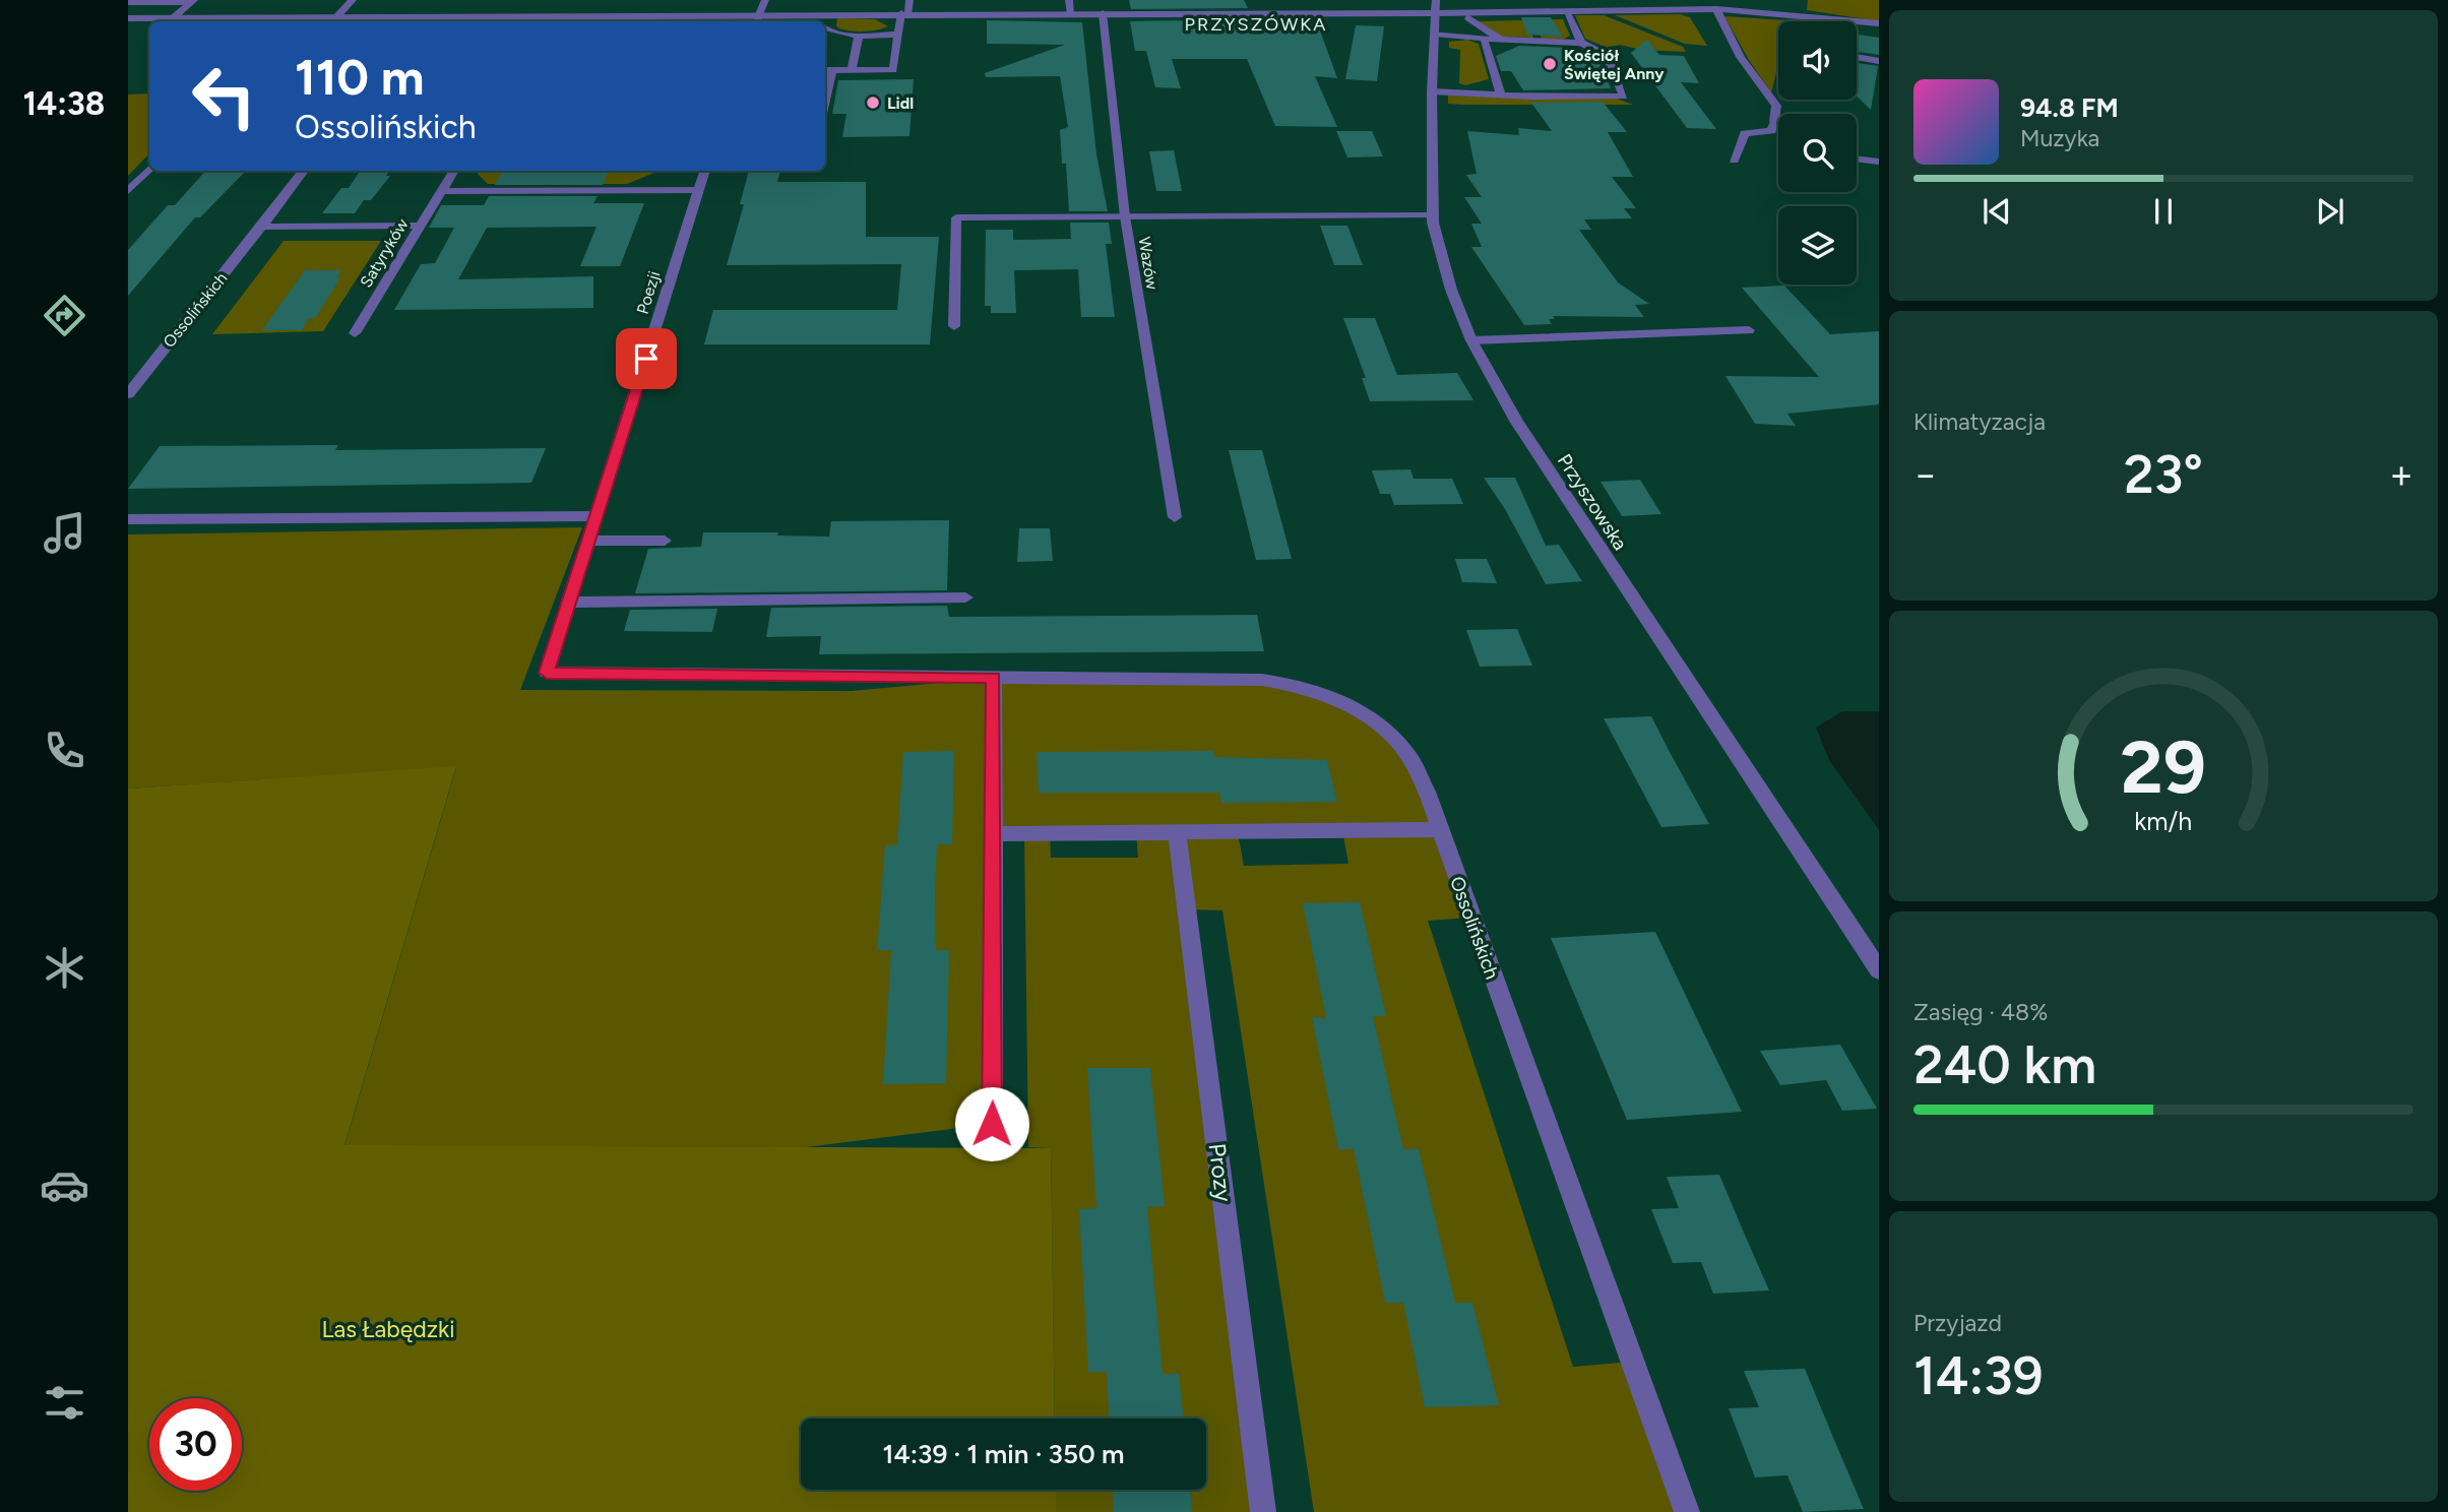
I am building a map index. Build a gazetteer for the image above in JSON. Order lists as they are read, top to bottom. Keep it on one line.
{"streets":{"street":["Satyryków","Wazów","Poezji","Ossolińskich","Przyszowska","Prozy"]},"crossings":[["Poezji","Ossolińskich"]],"districts":["PRZYSZÓWKA"],"parks":["Las Łabędzki"],"places":["Kościół Świętej Anny","Lidl"],"page":{"tabs":"14:38","turn":["110 m","Ossolińskich"],"song":["94.8 FM","Muzyka"],"tile":["Klimatyzacja",["Zasięg · 48%","240 km"],["Przyjazd","14:39"]],"heat":["−","23°","+"],"limit":"30","trip":"14:39 · 1 min · 350 m","gauge":["29","km/h"]}}
